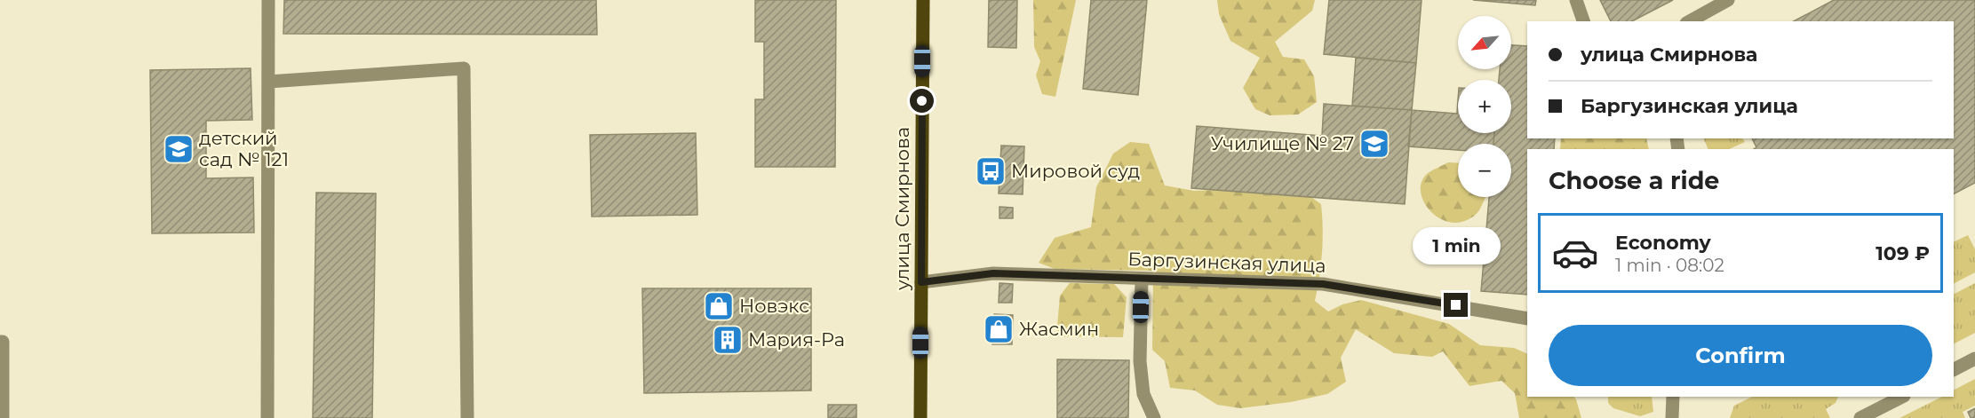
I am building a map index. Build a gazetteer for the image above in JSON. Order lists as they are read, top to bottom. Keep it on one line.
{"streets":{"main road":["улица Смирнова"],"street":["Баргузинская улица"]},"crossings":[["улица Смирнова","Баргузинская улица"]],"places":{"school or university":["Училище № 27","детский сад № 121"],"bus stop":["Мировой суд"],"shop":["Новэкс","Жасмин"],"building":["Мария-Ра"]},"north":"bottom left","page":{"map_buttons":["+","−"],"banner":["улица Смирнова","Баргузинская улица"],"heading":"Choose a ride","list":[{"name":"Economy","note":"1 min · 08:02","value":"109 ₽"}],"bubble":"1 min","buttons":"Confirm"}}
